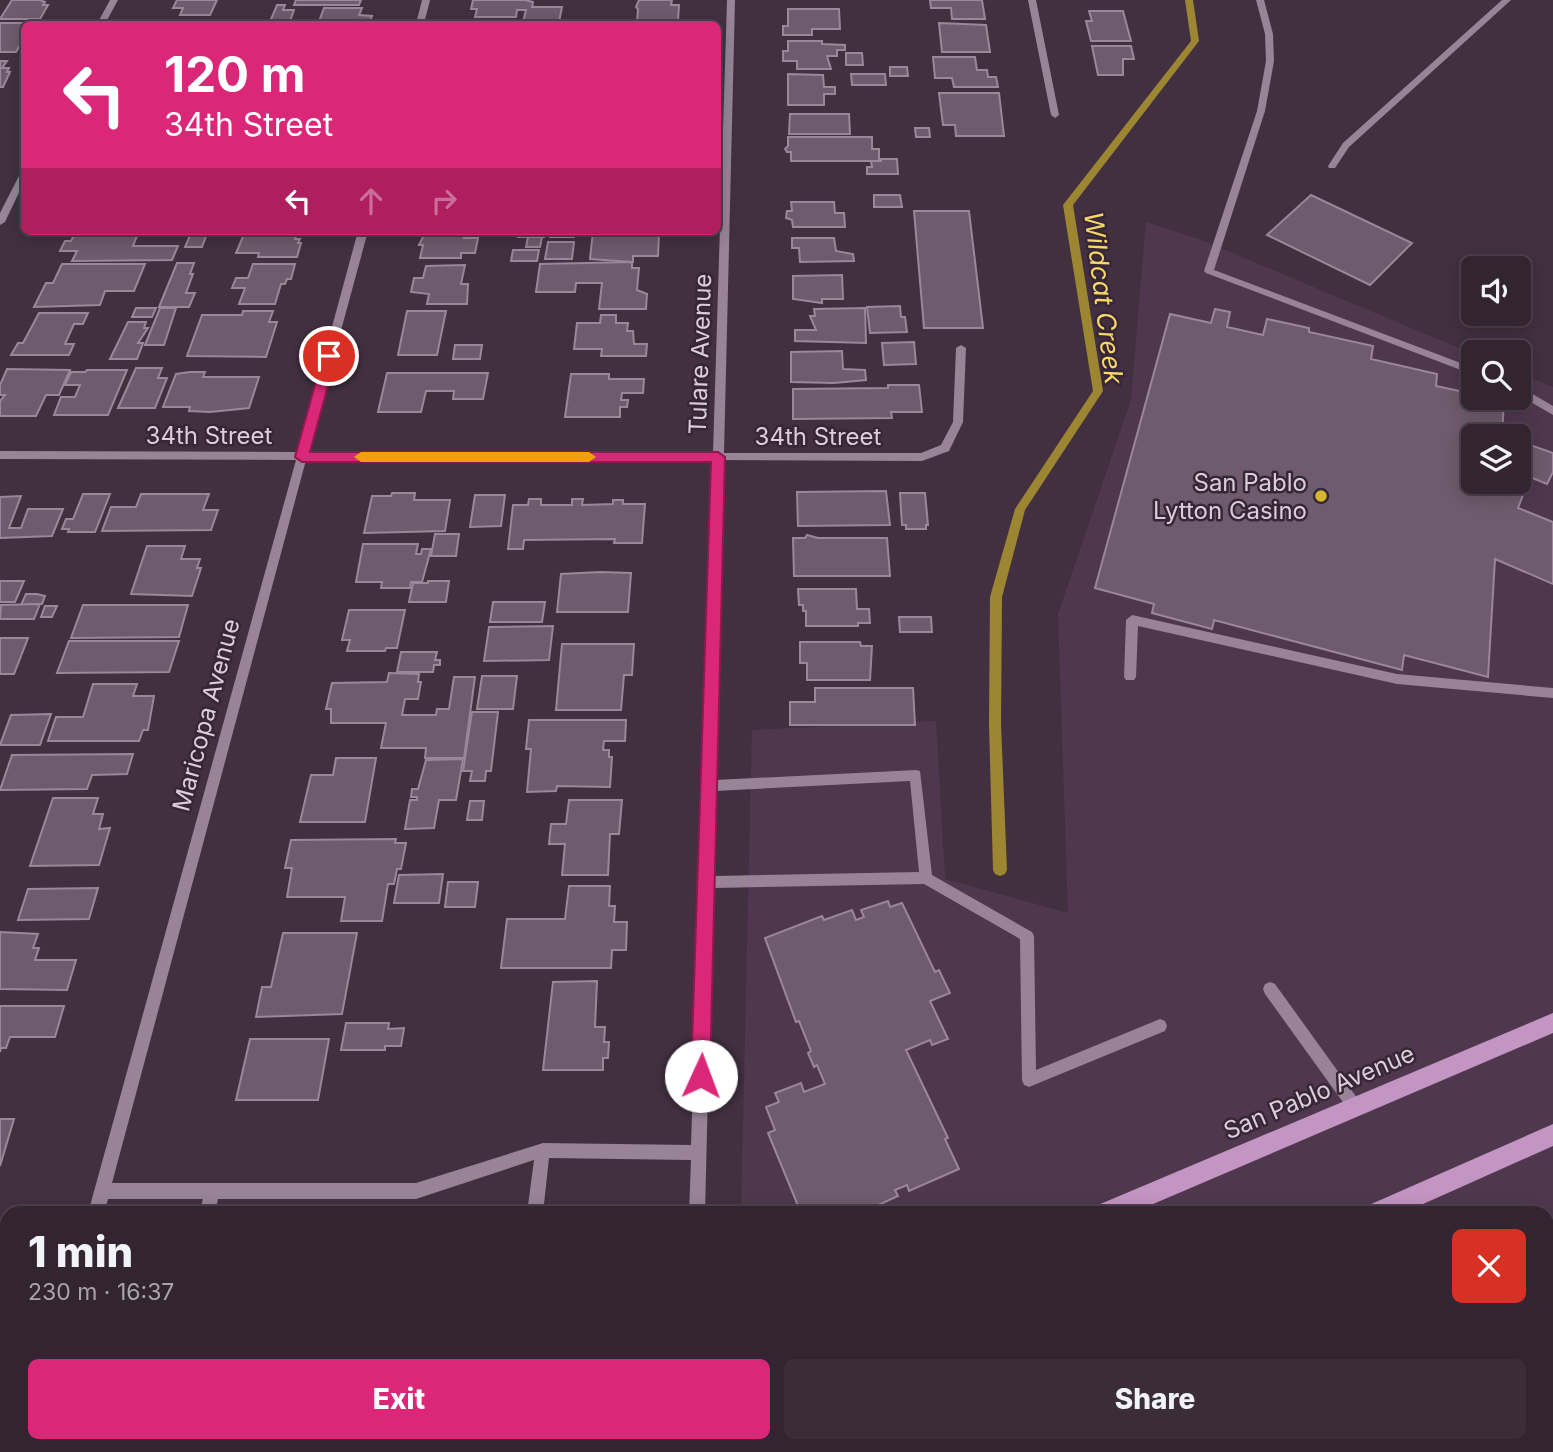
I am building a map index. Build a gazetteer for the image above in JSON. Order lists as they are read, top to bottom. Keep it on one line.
{"streets":{"main road":["San Pablo Avenue"],"street":["Tulare Avenue","34th Street","Maricopa Avenue"]},"crossings":[["Tulare Avenue","34th Street"],["34th Street","Maricopa Avenue"]],"water":["Wildcat Creek"],"places":["San Pablo Lytton Casino"],"page":{"turn":["120 m","34th Street"],"heading":["1 min","230 m · 16:37"],"buttons":["Exit","Share"]}}
